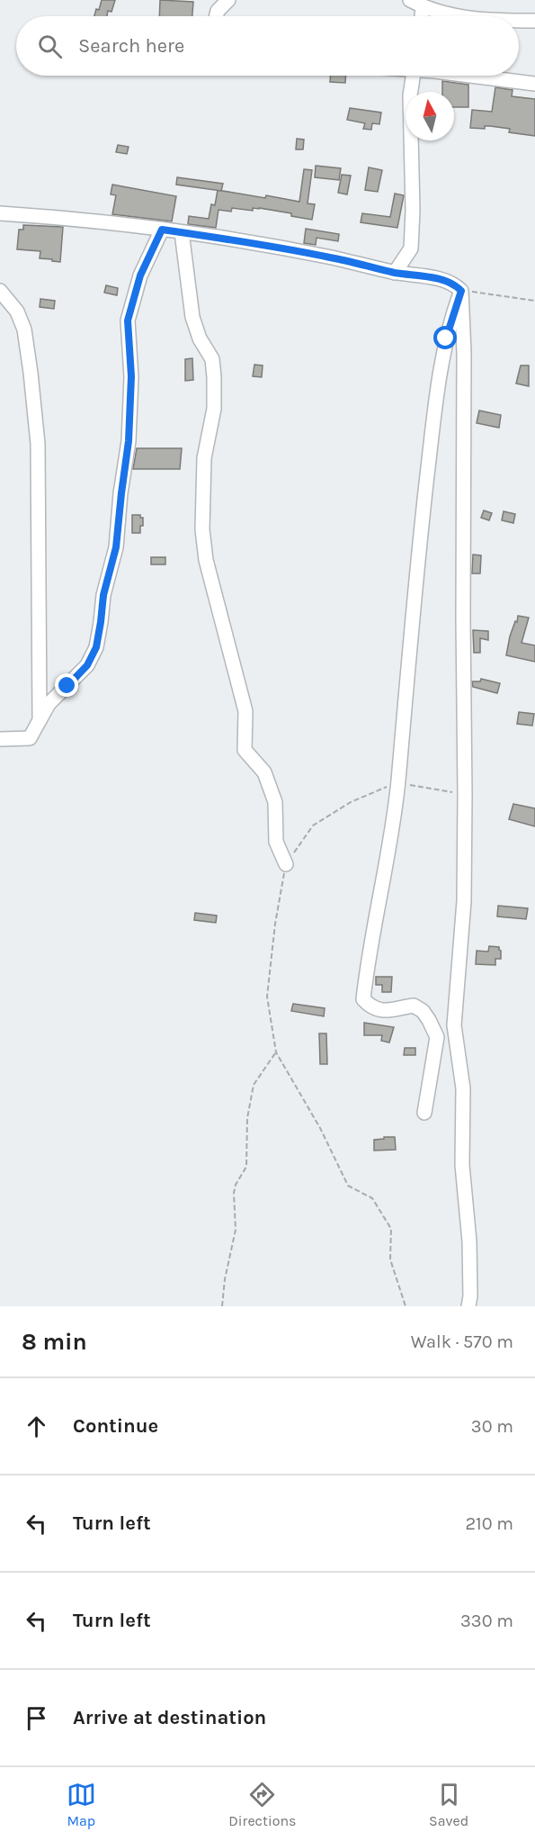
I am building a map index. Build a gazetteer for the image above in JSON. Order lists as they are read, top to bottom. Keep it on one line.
{"north":"top","page":{"search":"Search here","heading":["8 min","Walk · 570 m"],"list":[["Continue","30 m"],["Turn left","210 m"],["Turn left","330 m"],"Arrive at destination"],"nav":["Map","Directions","Saved"]}}
